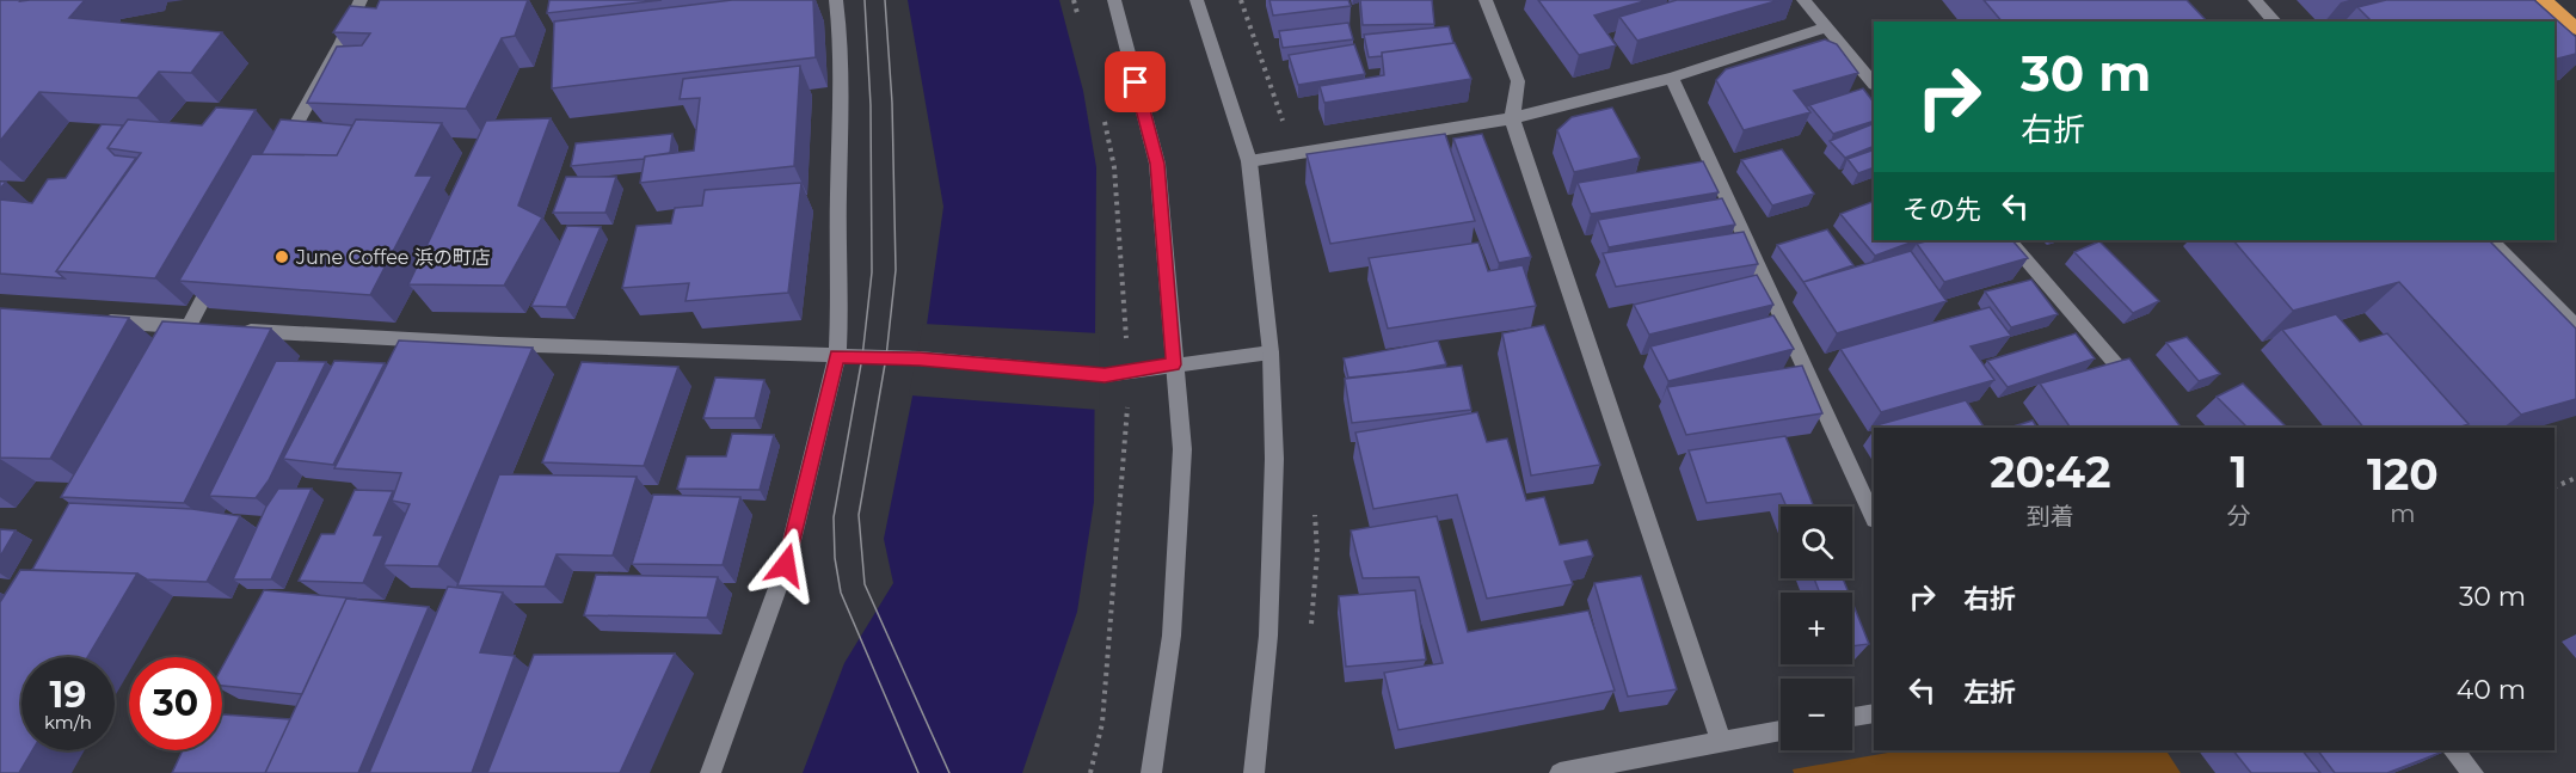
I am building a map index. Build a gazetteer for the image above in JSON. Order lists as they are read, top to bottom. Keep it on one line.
{"places":["June Coffee 浜の町店"],"page":{"turn":["30 m","右折"],"then":"その先","eta":["20:42","到着","1","分","120","m"],"map_buttons":["+","−"],"list":[{"name":"右折","value":"30 m"},{"name":"左折","value":"40 m"}],"speed":"19 km/h","limit":"30"}}
